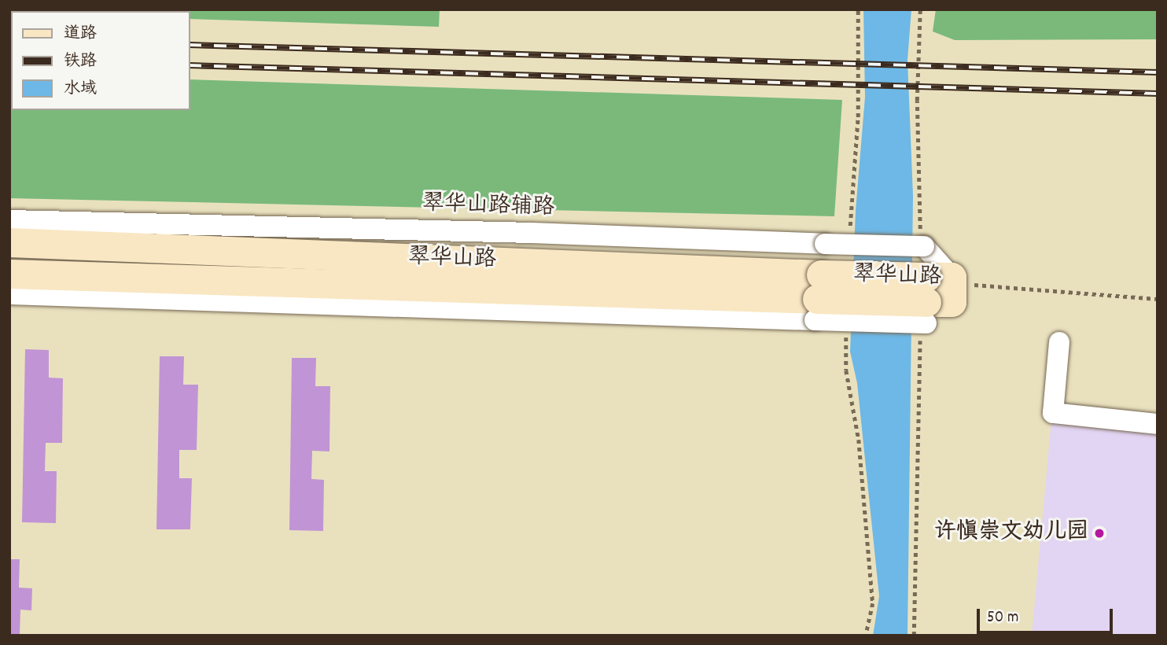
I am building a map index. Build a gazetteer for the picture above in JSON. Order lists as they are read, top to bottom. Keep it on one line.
{"streets":{"main road":["翠华山路"],"street":["翠华山路辅路"]},"crossings":[["翠华山路辅路","翠华山路"]],"places":["许慎崇文幼儿园"],"legend":["道路","铁路","水域"],"scale_bar":"50 m"}
